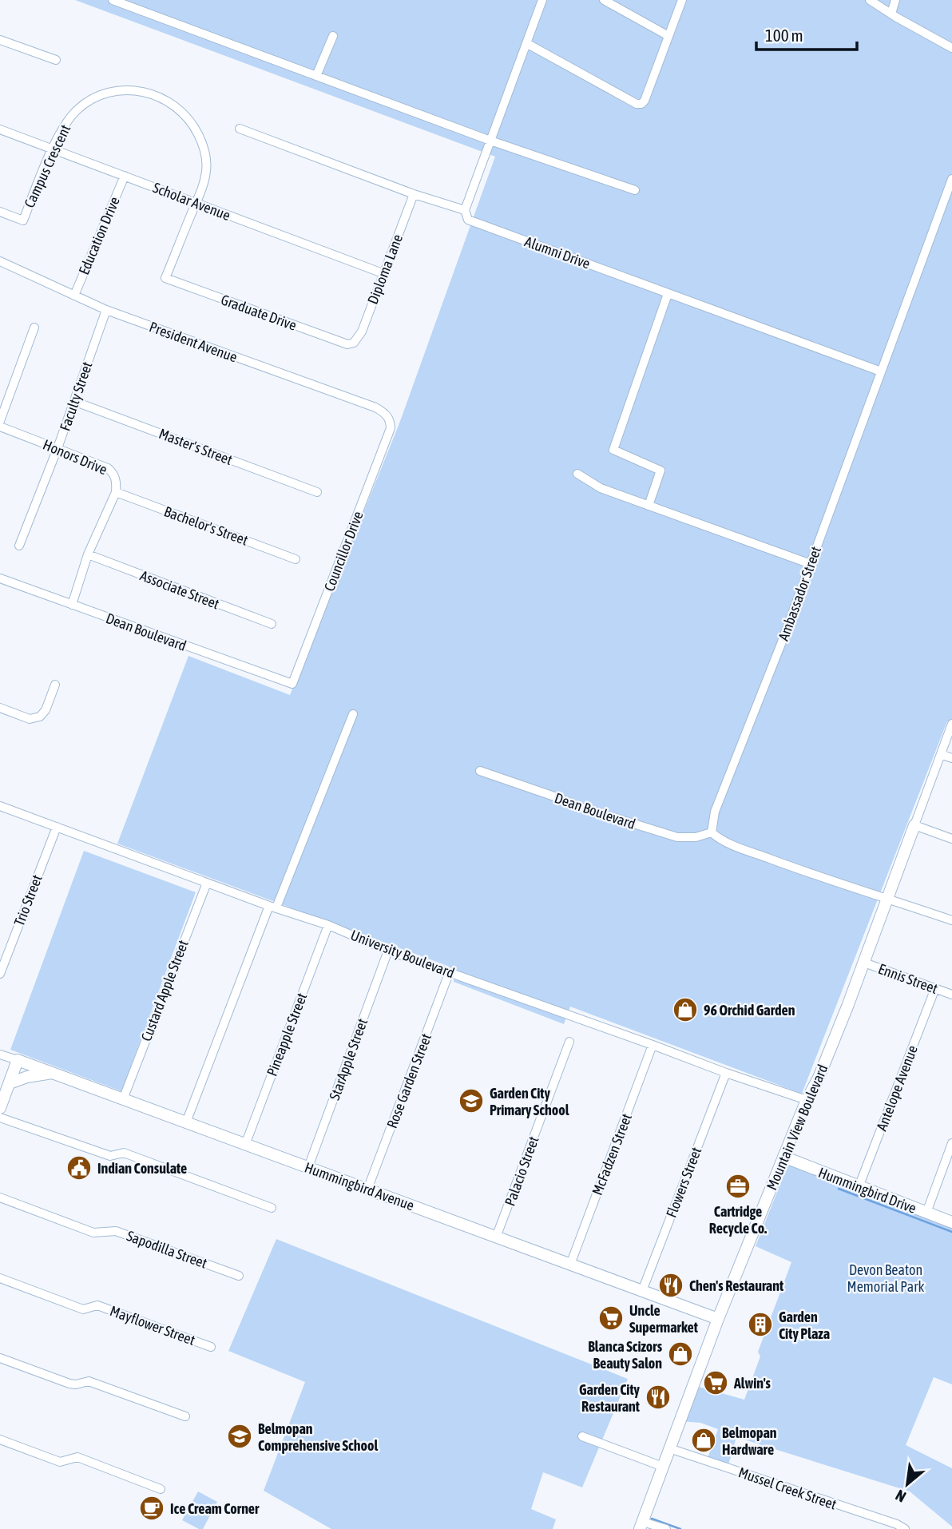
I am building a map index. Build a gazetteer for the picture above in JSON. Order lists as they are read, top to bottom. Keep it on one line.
{"streets":{"street":["Campus Crescent","Scholar Avenue","Education Drive","Alumni Drive","Diploma Lane","Graduate Drive","President Avenue","Faculty Street","Master's Street","Honors Drive","Bachelor's Street","Councillor Drive","Associate Street","Ambassador Street","Dean Boulevard","Trio Street","University Boulevard","Ennis Street","Custard Apple Street","Pineapple Street","StarApple Street","Rose Garden Street","Antelope Avenue","Mountain View Boulevard","McFadzen Street","Palacio Street","Flowers Street","Hummingbird Avenue","Hummingbird Drive","Sapodilla Street","Mayflower Street","Mussel Creek Street"]},"crossings":[["Campus Crescent","Scholar Avenue"],["Campus Crescent","Graduate Drive"],["Scholar Avenue","Education Drive"],["Scholar Avenue","Diploma Lane"],["Education Drive","President Avenue"],["Alumni Drive","Diploma Lane"],["Alumni Drive","Ambassador Street"],["Diploma Lane","Graduate Drive"],["President Avenue","Faculty Street"],["President Avenue","Councillor Drive"],["Faculty Street","Master's Street"],["Faculty Street","Honors Drive"],["Honors Drive","Bachelor's Street"],["Honors Drive","Associate Street"],["Honors Drive","Dean Boulevard"],["Councillor Drive","Dean Boulevard"],["Ambassador Street","Dean Boulevard"],["Trio Street","University Boulevard"],["University Boulevard","Custard Apple Street"],["University Boulevard","Pineapple Street"],["University Boulevard","StarApple Street"],["University Boulevard","Rose Garden Street"],["University Boulevard","Mountain View Boulevard"],["University Boulevard","McFadzen Street"],["University Boulevard","Flowers Street"],["Ennis Street","Antelope Avenue"],["Ennis Street","Mountain View Boulevard"],["Custard Apple Street","Hummingbird Avenue"],["Pineapple Street","Hummingbird Avenue"],["StarApple Street","Hummingbird Avenue"],["Rose Garden Street","Hummingbird Avenue"],["Antelope Avenue","Hummingbird Drive"],["Mountain View Boulevard","Hummingbird Avenue"],["Mountain View Boulevard","Hummingbird Drive"],["Mountain View Boulevard","Mussel Creek Street"],["McFadzen Street","Hummingbird Avenue"],["Palacio Street","Hummingbird Avenue"],["Flowers Street","Hummingbird Avenue"]],"parks":["Devon Beaton Memorial Park"],"places":{"shop":["96 Orchid Garden","Blanca Scizors Beauty Salon","Belmopan Hardware"],"school or university":["Garden City Primary School","Belmopan Comprehensive School"],"public building":["Indian Consulate"],"office":["Cartridge Recycle Co."],"restaurant":["Chen's Restaurant","Garden City Restaurant"],"supermarket":["Uncle Supermarket","Alwin's"],"building":["Garden City Plaza"],"cafe":["Ice Cream Corner"]},"scale_bar":"100 m","north":"bottom left"}
